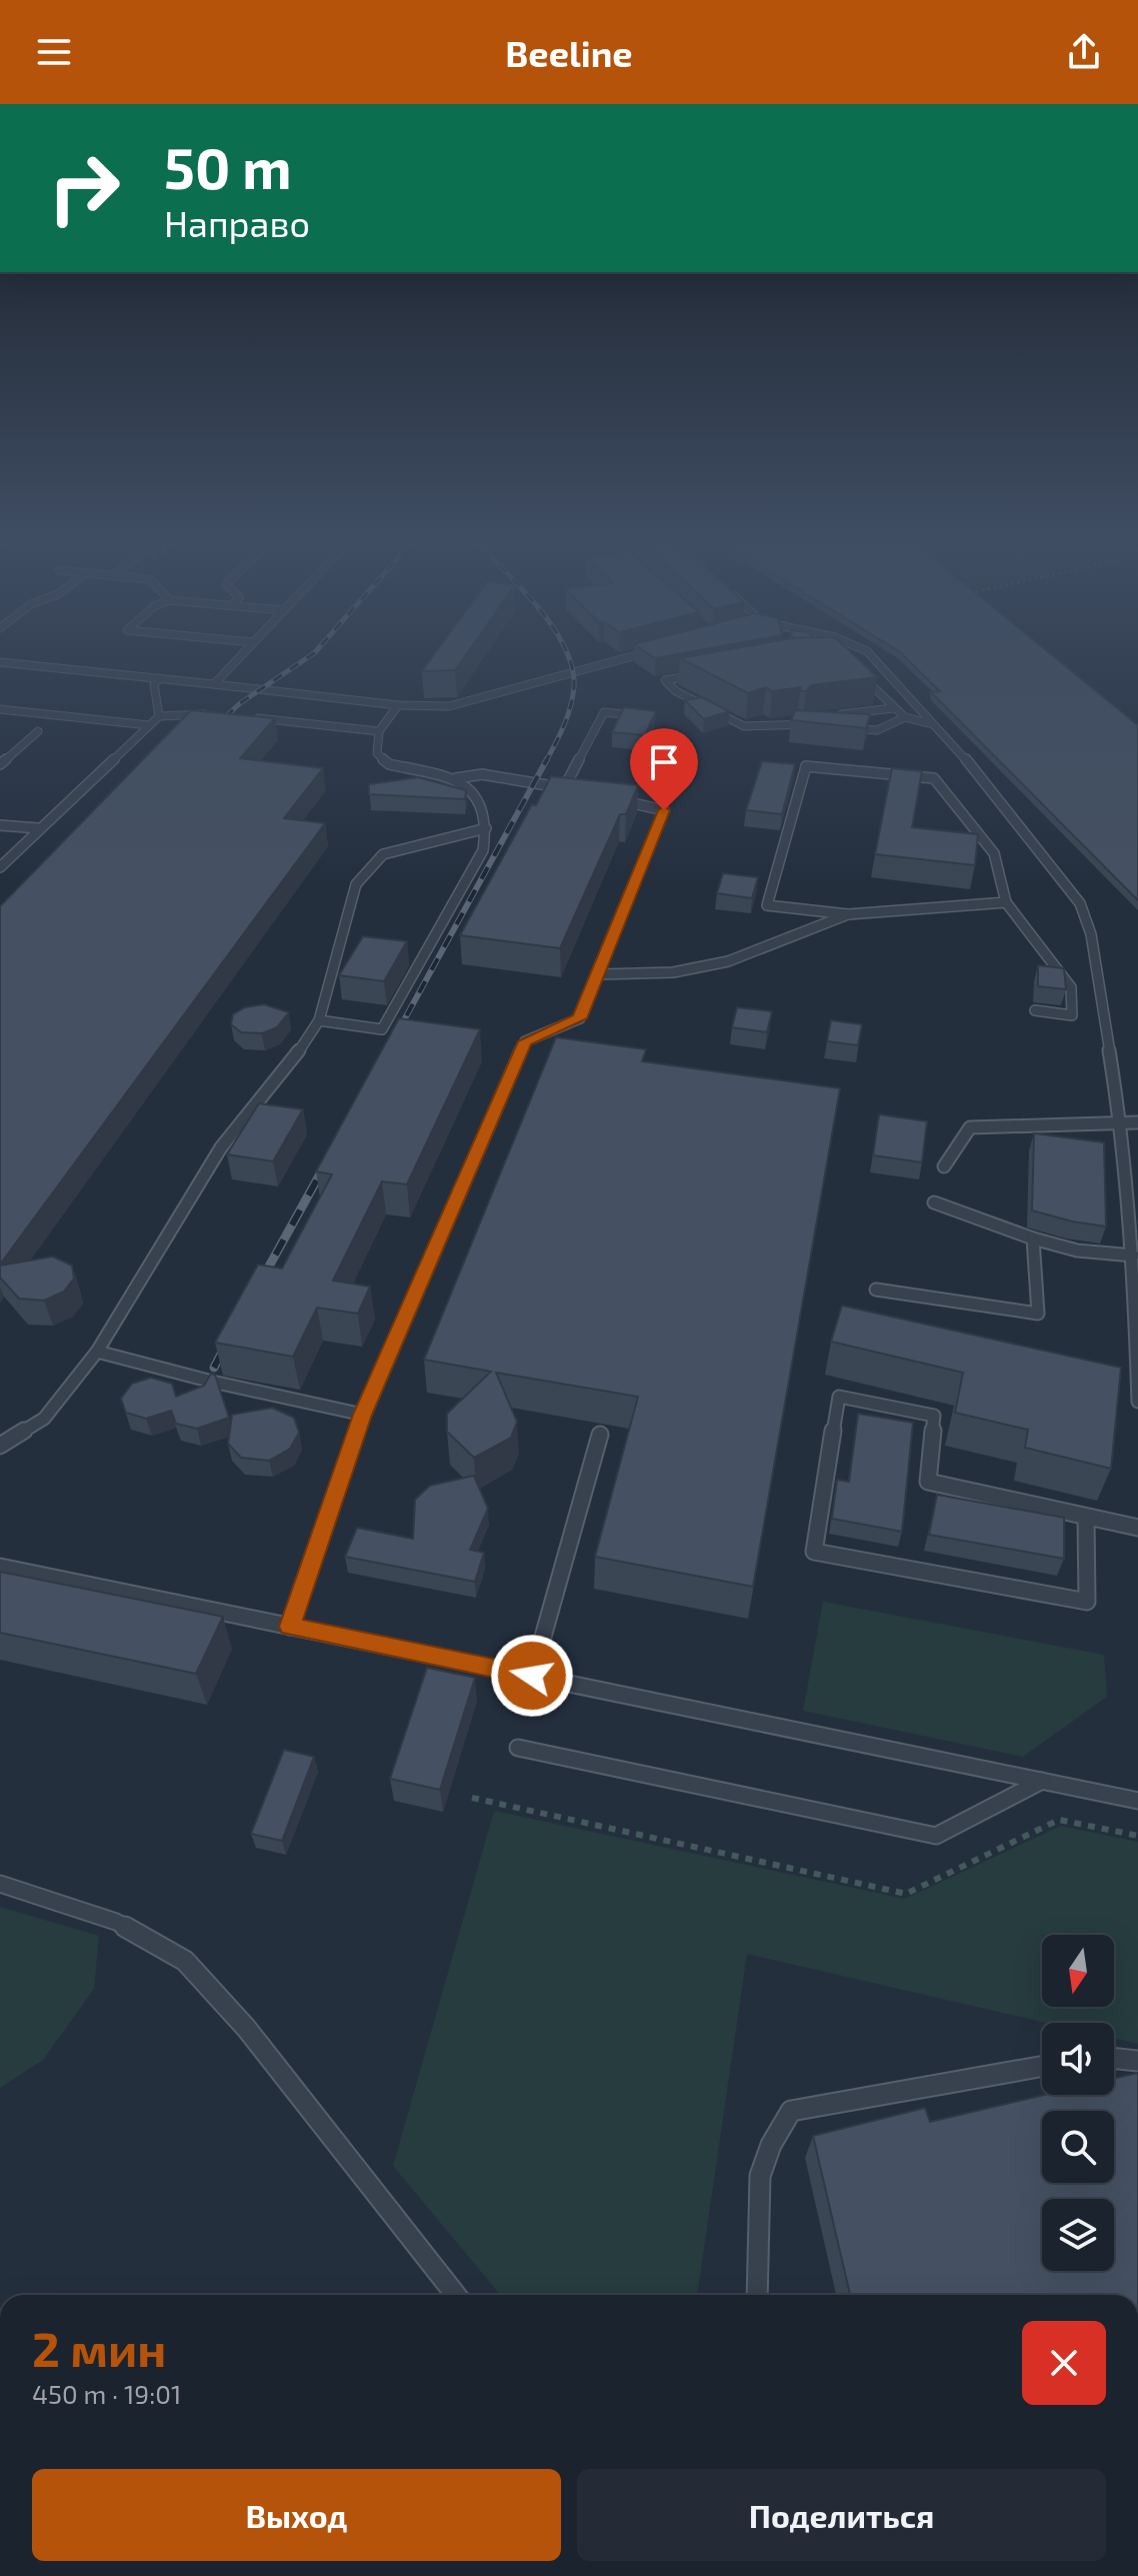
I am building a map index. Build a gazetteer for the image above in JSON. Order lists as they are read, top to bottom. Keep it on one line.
{"north":"bottom","page":{"header":"Beeline","turn":["50 m","Направо"],"heading":["2 мин","450 m · 19:01"],"buttons":["Выход","Поделиться"]}}
